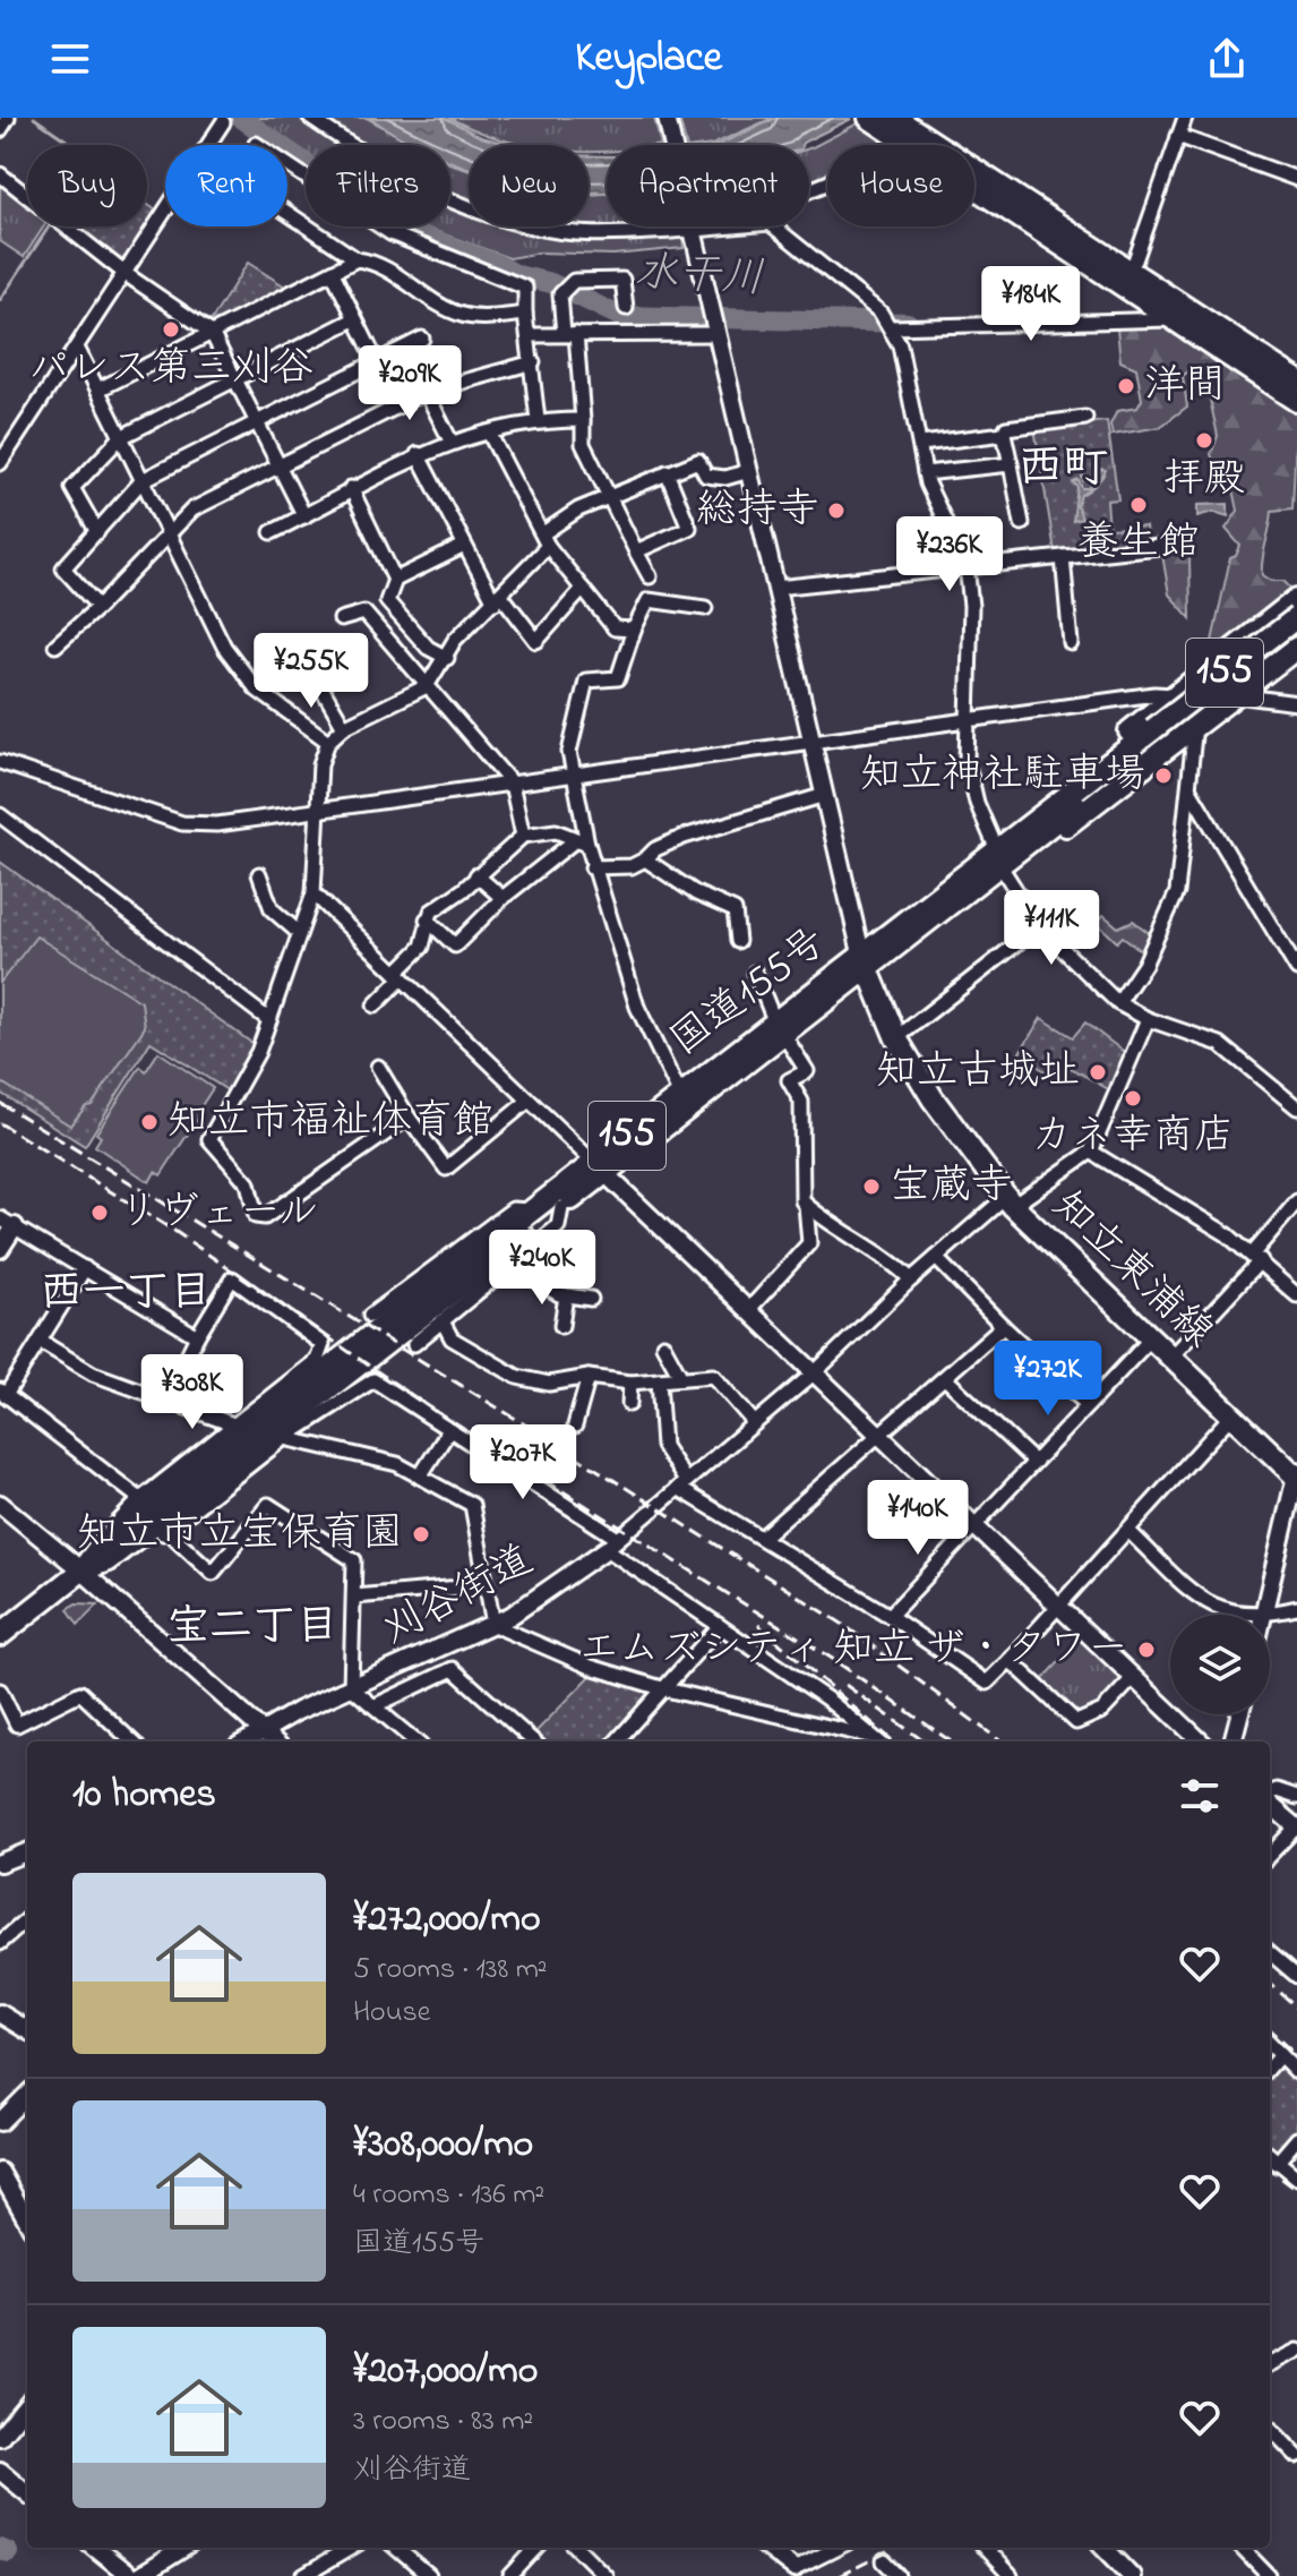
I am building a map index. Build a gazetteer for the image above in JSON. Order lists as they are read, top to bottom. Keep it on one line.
{"streets":{"main road":["155","国道155号","知立東浦線"],"street":["刈谷街道"]},"crossings":[["155","国道155号"],["国道155号","知立東浦線"],["知立東浦線","刈谷街道"]],"districts":["西町","西一丁目","宝二丁目"],"water":["水干川"],"places":["パレス第三刈谷","洋間","拝殿","養生館","総持寺","知立神社駐車場","知立古城址","カネ幸商店","知立市福祉体育館","宝蔵寺","リヴェール","知立市立宝保育園","エムズシティ 知立 ザ・タワー"],"page":{"header":"Keyplace","chip":["Buy","Rent","Filters","New","Apartment","House"],"price":["¥184K","¥209K","¥236K","¥255K","¥111K","¥240K","¥272K","¥308K","¥207K","¥140K"],"heading":"10 homes","list":[{"name":"¥272,000/mo","note":"5 rooms · 138 m² · House"},{"name":"¥308,000/mo","note":"4 rooms · 136 m² · 国道155号"},{"name":"¥207,000/mo","note":"3 rooms · 83 m² · 刈谷街道"}]}}
